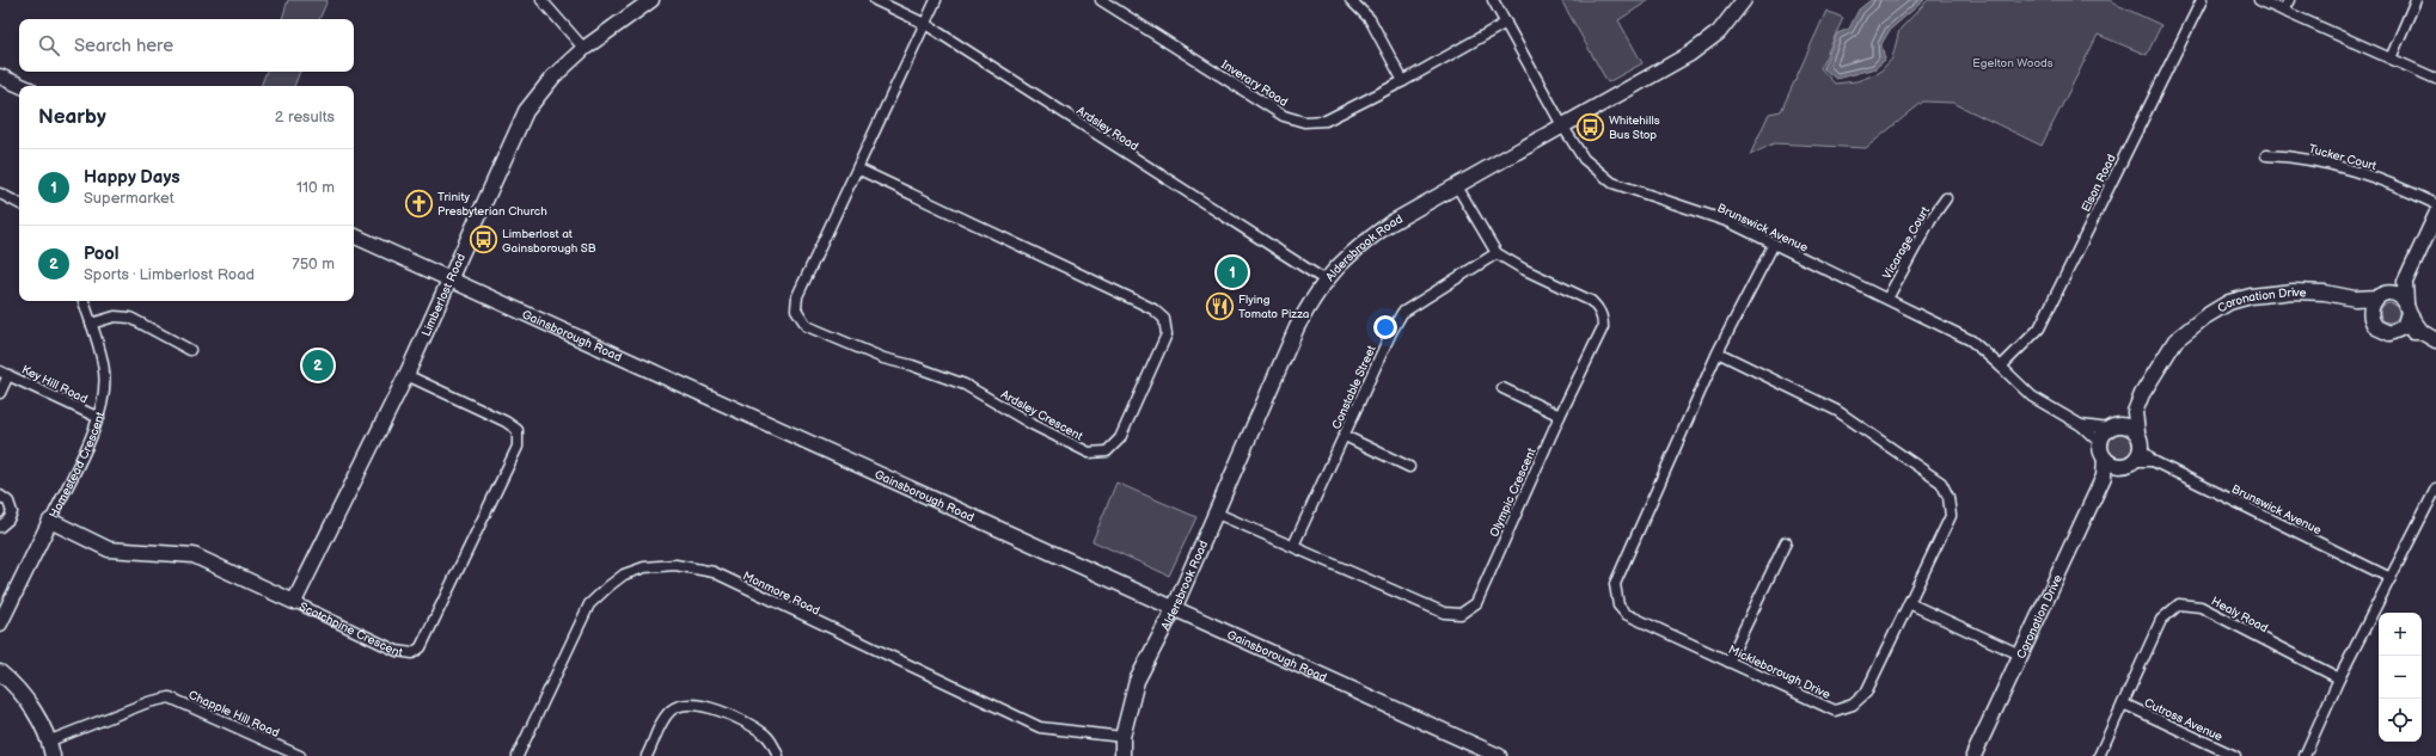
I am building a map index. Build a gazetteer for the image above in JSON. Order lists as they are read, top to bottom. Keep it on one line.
{"streets":{"street":["Inverary Road","Ardsley Road","Tucker Court","Elson Road","Brunswick Avenue","Vicarage Court","Aldersbrook Road","Limberlost Road","Coronation Drive","Gainsborough Road","Key Hill Road","Constable Street","Ardsley Crescent","Homestead Crescent","Olympic Crescent","Monmore Road","Healy Road","Scotchpine Crescent","Mickleborough Drive","Chapple Hill Road","Cutross Avenue"]},"crossings":[["Inverary Road","Brunswick Avenue"],["Ardsley Road","Aldersbrook Road"],["Ardsley Road","Ardsley Crescent"],["Elson Road","Brunswick Avenue"],["Brunswick Avenue","Vicarage Court"],["Brunswick Avenue","Aldersbrook Road"],["Brunswick Avenue","Coronation Drive"],["Brunswick Avenue","Mickleborough Drive"],["Aldersbrook Road","Gainsborough Road"],["Aldersbrook Road","Olympic Crescent"],["Aldersbrook Road","Monmore Road"],["Limberlost Road","Gainsborough Road"],["Limberlost Road","Scotchpine Crescent"],["Key Hill Road","Homestead Crescent"],["Constable Street","Olympic Crescent"],["Homestead Crescent","Scotchpine Crescent"],["Healy Road","Cutross Avenue"]],"parks":["Egelton Woods"],"places":{"bus stop":["Whitehills Bus Stop","Limberlost at Gainsborough SB"],"church":["Trinity Presbyterian Church"],"restaurant":["Flying Tomato Pizza"]},"page":{"search":"Search here","heading":["Nearby","2 results"],"list":[{"mark":"1","name":"Happy Days","note":"Supermarket","value":"110 m"},{"mark":"2","name":"Pool","note":"Sports · Limberlost Road","value":"750 m"}],"pins":["1","2"],"map_buttons":["+","−"]}}
